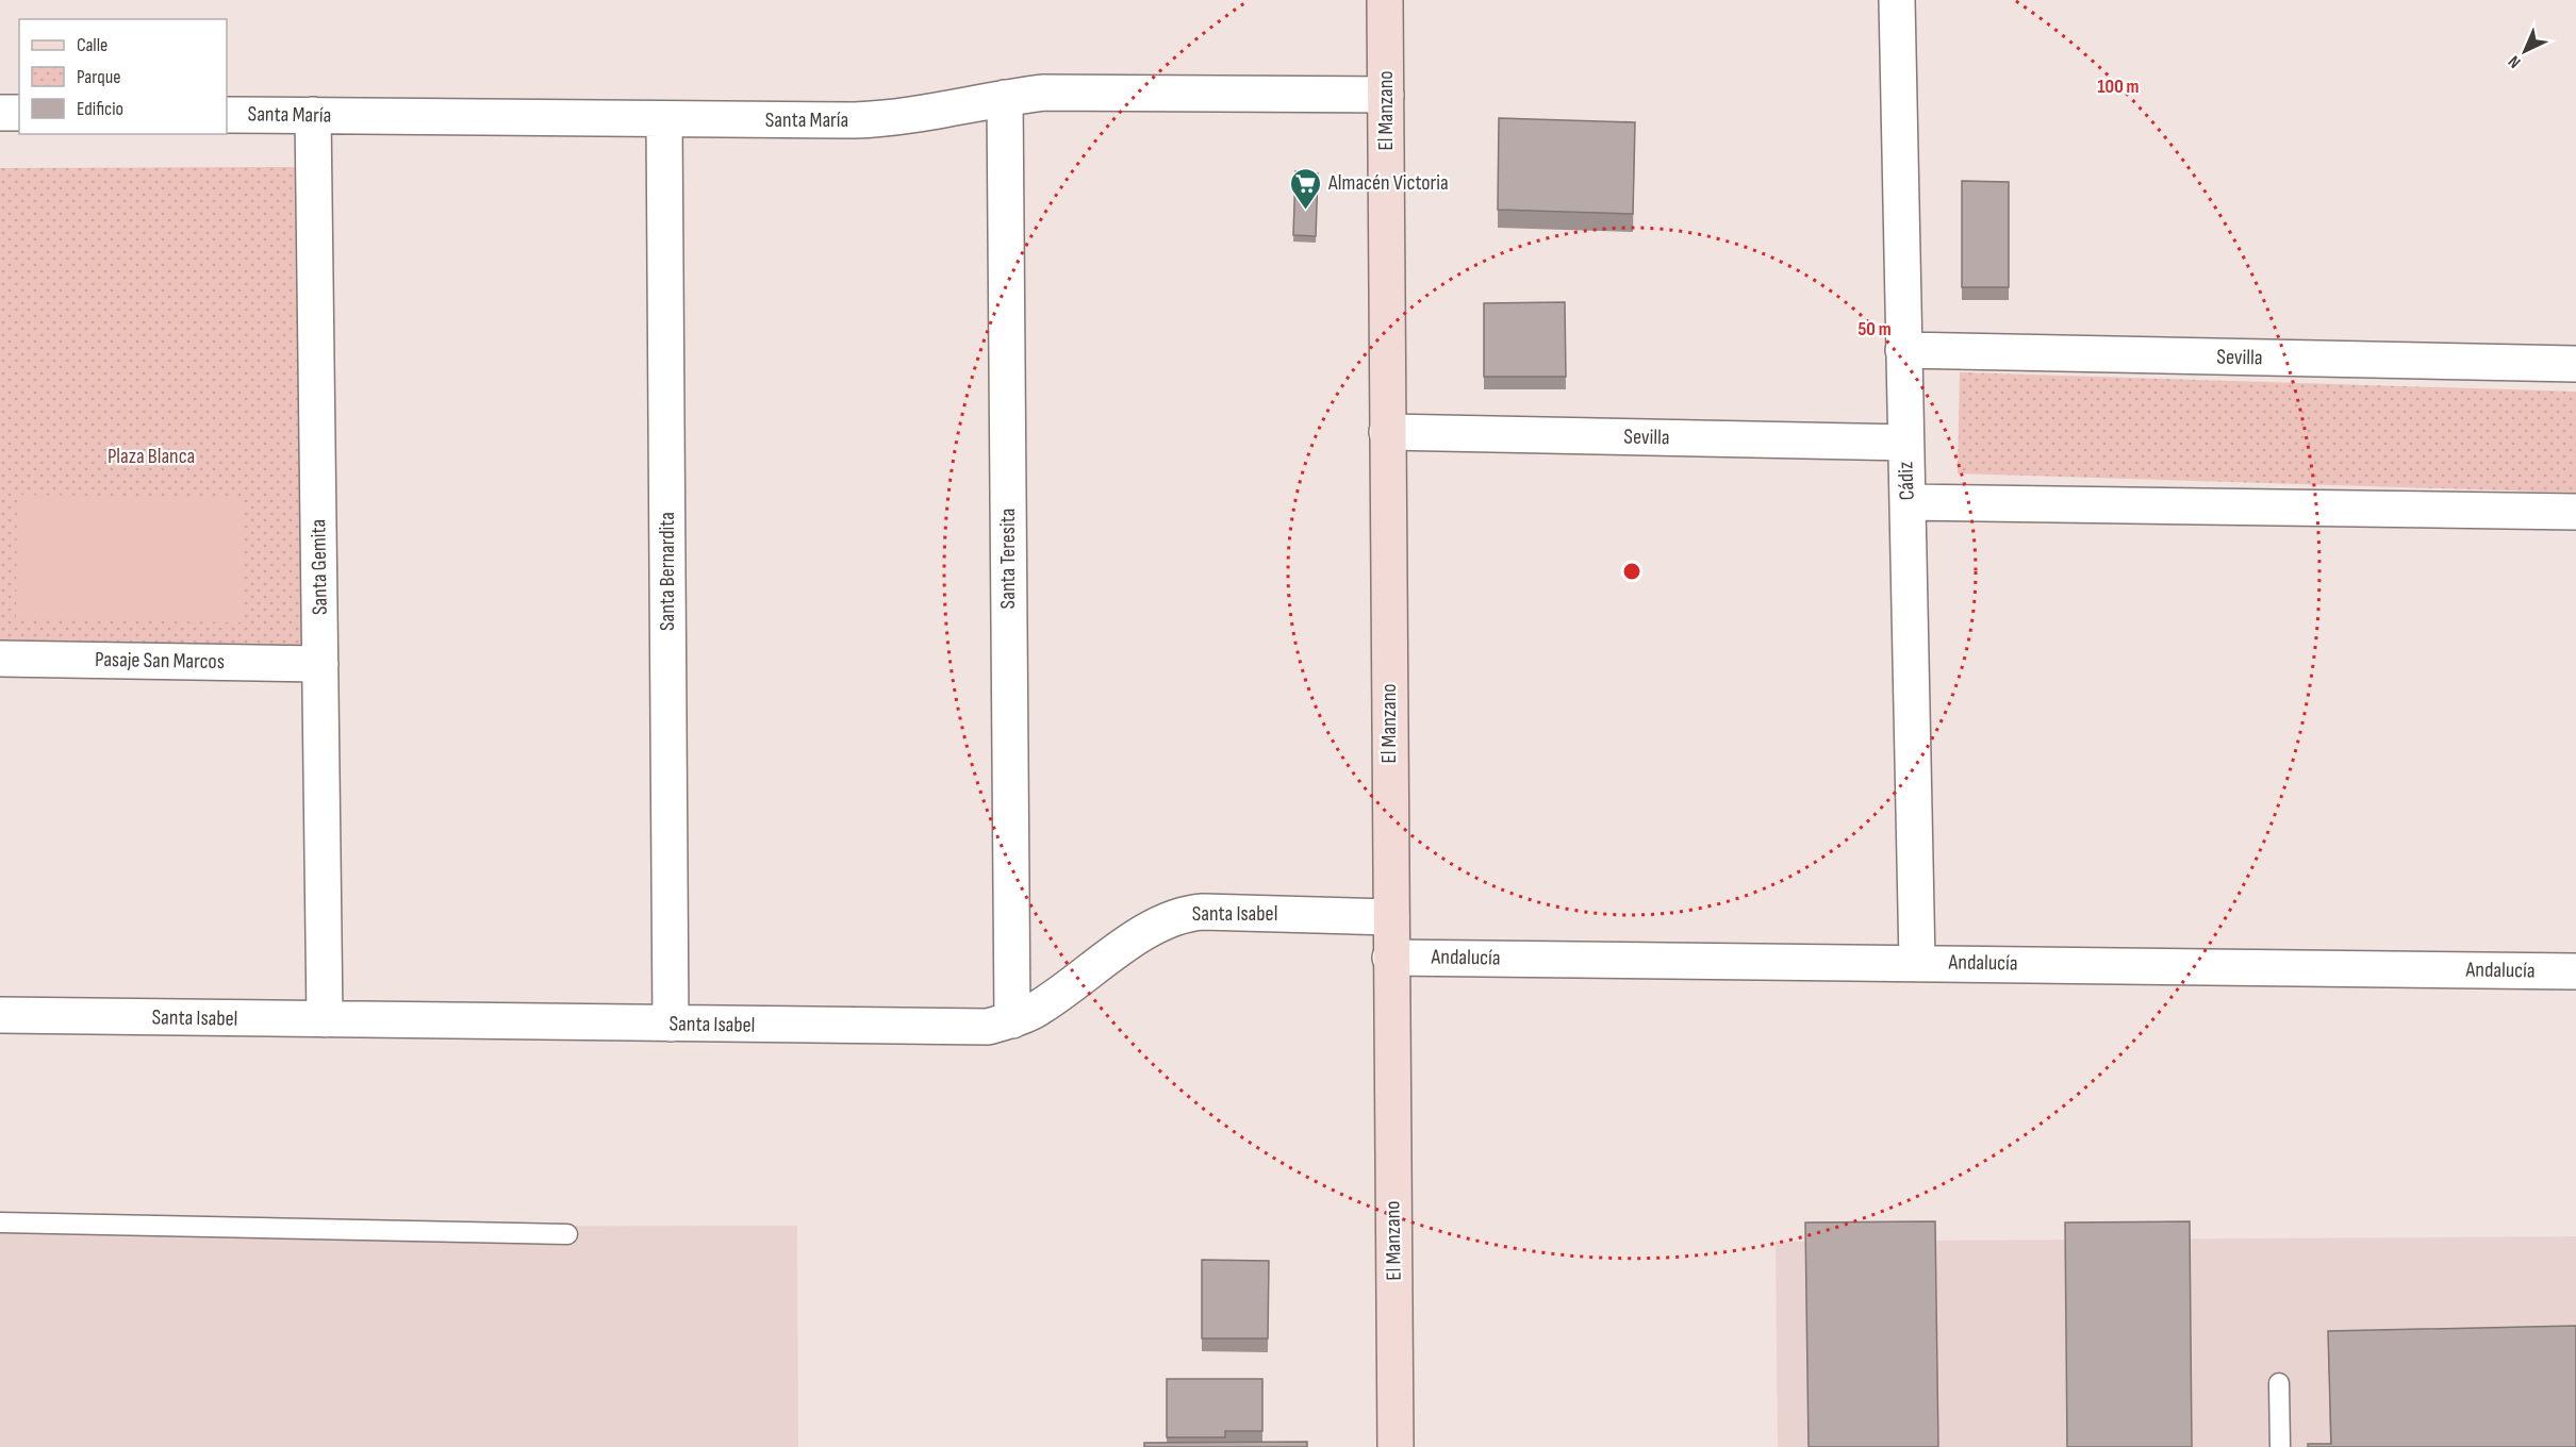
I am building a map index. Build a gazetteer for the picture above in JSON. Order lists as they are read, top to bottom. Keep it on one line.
{"streets":{"street":["El Manzano","Santa María","Sevilla","Cádiz","Santa Teresita","Santa Gemita","Santa Bernardita","Pasaje San Marcos","Santa Isabel","Andalucía"]},"crossings":[["El Manzano","Santa María"],["El Manzano","Sevilla"],["El Manzano","Santa Isabel"],["El Manzano","Andalucía"],["Santa María","Santa Teresita"],["Santa María","Santa Gemita"],["Santa María","Santa Bernardita"],["Sevilla","Cádiz"],["Cádiz","Andalucía"],["Santa Teresita","Santa Isabel"],["Santa Gemita","Pasaje San Marcos"],["Santa Gemita","Santa Isabel"],["Santa Bernardita","Santa Isabel"]],"parks":["Plaza Blanca"],"places":{"supermarket":["Almacén Victoria"]},"legend":["Calle","Parque","Edificio"],"north":"bottom left","rings":["100 m","50 m"]}
